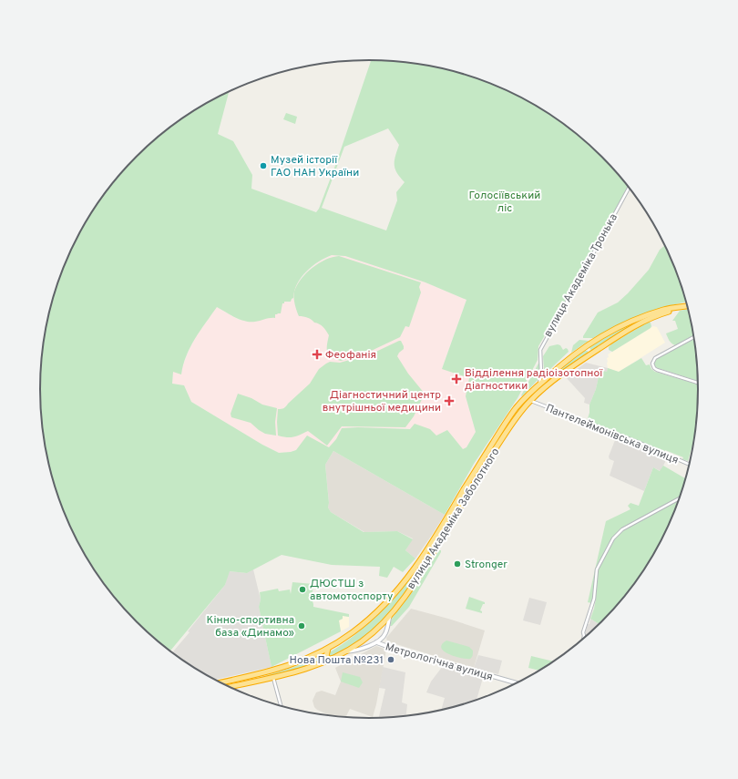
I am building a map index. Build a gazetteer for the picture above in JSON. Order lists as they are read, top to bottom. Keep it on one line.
{"streets":{"highway":["вулиця Академіка Заболотного"],"street":["вулиця Академіка Тронька","Пантелеймонівська вулиця","Метрологічна вулиця"]},"crossings":[["вулиця Академіка Тронька","вулиця Академіка Заболотного"],["Пантелеймонівська вулиця","вулиця Академіка Заболотного"],["вулиця Академіка Заболотного","Метрологічна вулиця"]],"parks":["Голосіївський ліс"],"places":{"other":["Музей історії ГАО НАН України","Stronger","ДЮСТШ з автомотоспорту","Кінно-спортивна база «Динамо»","Нова Пошта №231"],"health":["Феофанія","Відділення радіоізотопної діагностики","Діагностичний центр внутрішньої медицини"]}}
